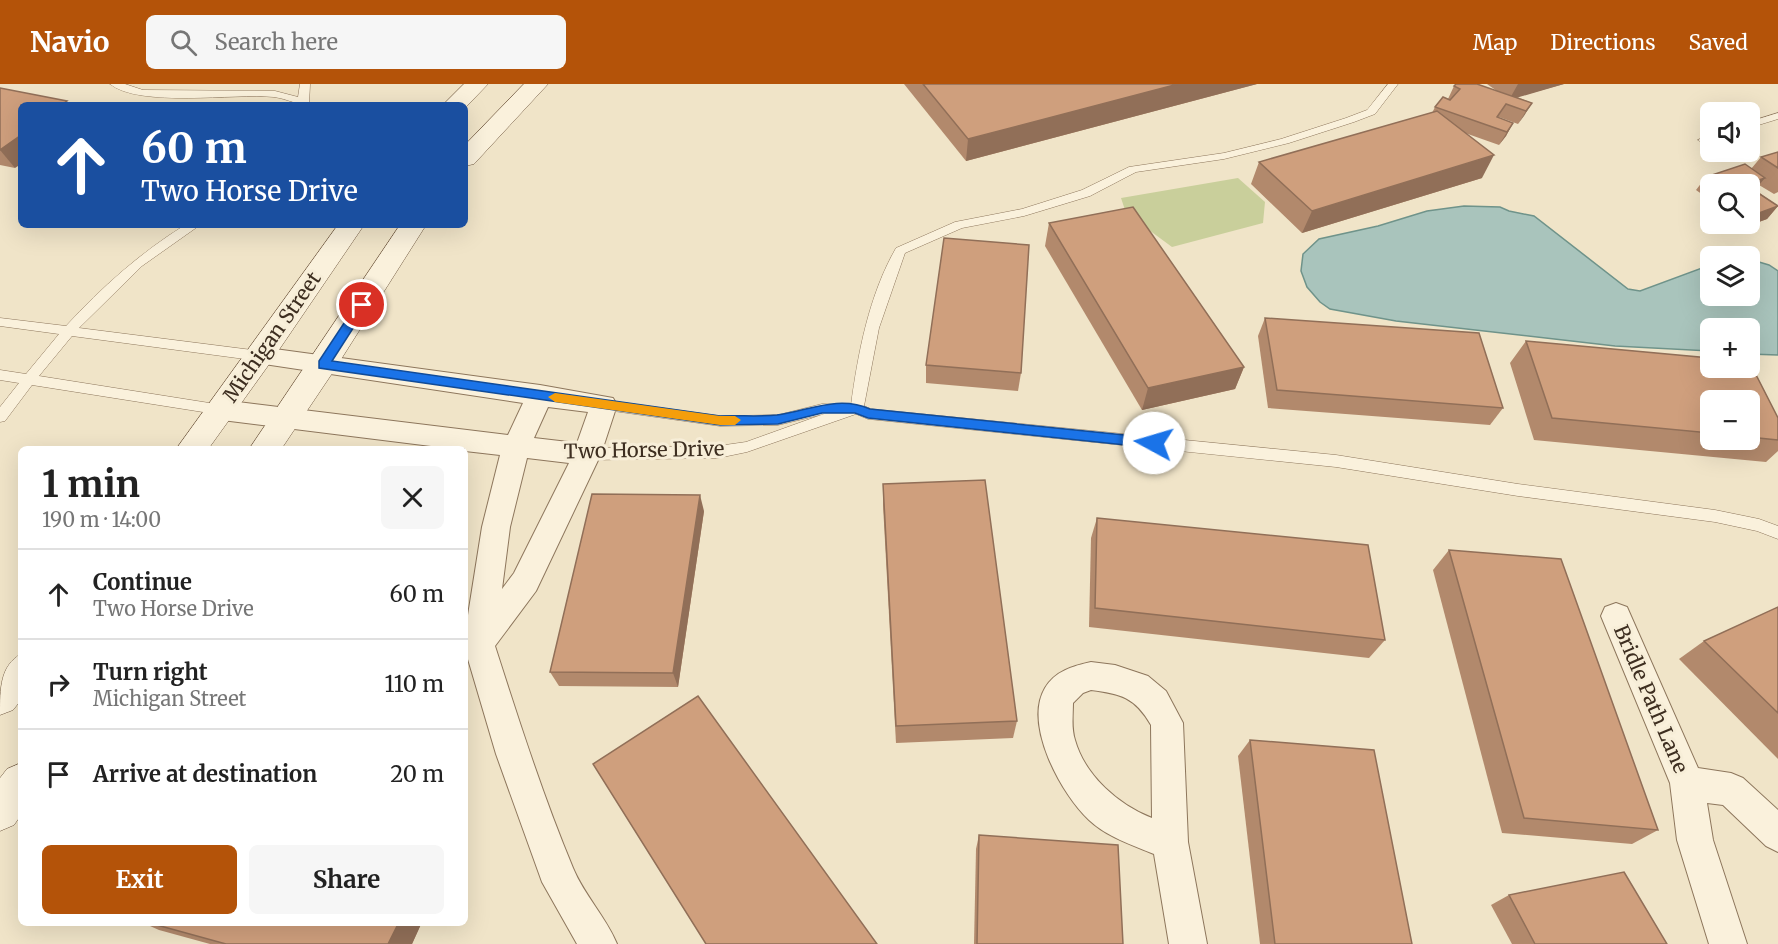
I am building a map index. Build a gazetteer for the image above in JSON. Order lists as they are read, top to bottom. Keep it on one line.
{"streets":{"street":["Michigan Street","Two Horse Drive","Bridle Path Lane"]},"crossings":[["Michigan Street","Two Horse Drive"]],"page":{"header":"Navio","search":"Search here","nav":["Map","Directions","Saved"],"map_buttons":["+","−"],"turn":["60 m","Two Horse Drive"],"heading":["1 min","190 m · 14:00"],"list":[{"name":"Continue","note":"Two Horse Drive","value":"60 m"},{"name":"Turn right","note":"Michigan Street","value":"110 m"},{"name":"Arrive at destination","value":"20 m"}],"buttons":["Exit","Share"]}}
